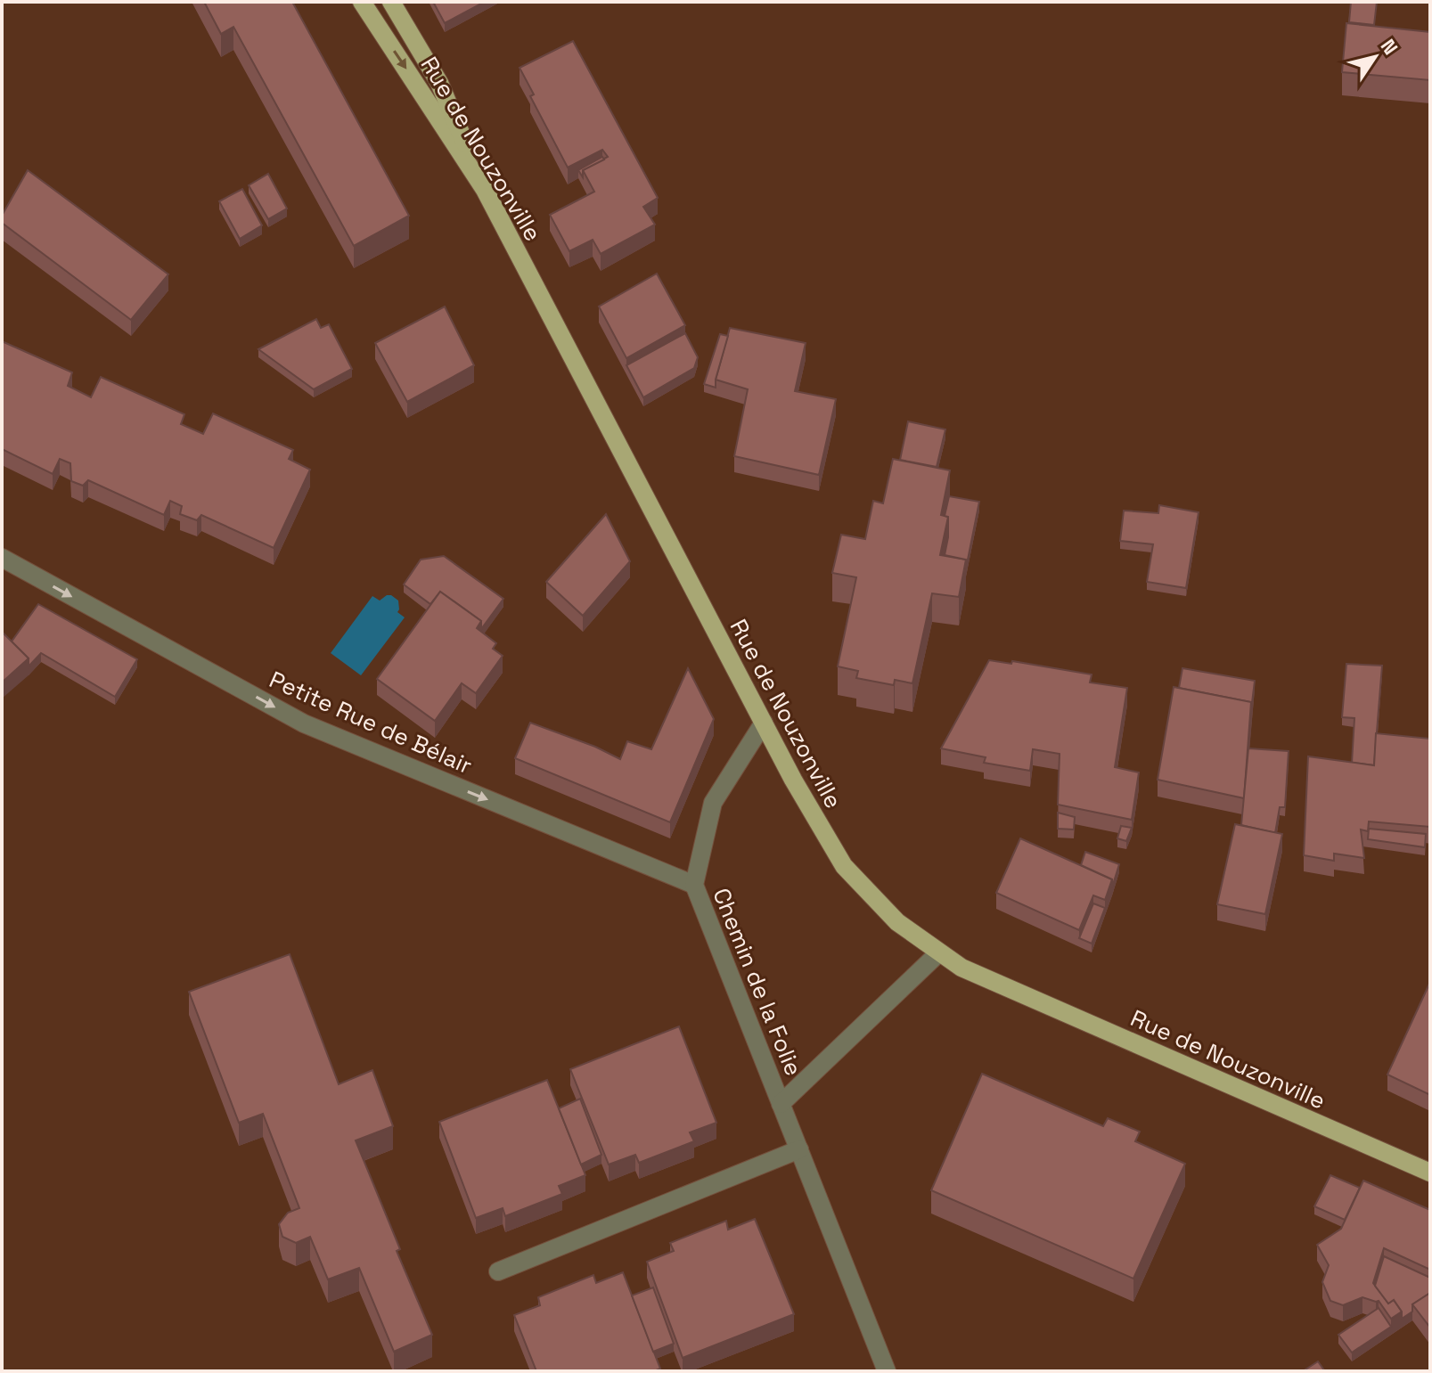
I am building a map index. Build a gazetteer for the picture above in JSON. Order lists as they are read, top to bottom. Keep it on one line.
{"streets":{"main road":["Rue de Nouzonville"],"street":["Petite Rue de Bélair","Chemin de la Folie"]},"crossings":[["Rue de Nouzonville","Chemin de la Folie"],["Petite Rue de Bélair","Chemin de la Folie"]],"one_way":["Petite Rue de Bélair"],"north":"top right"}
